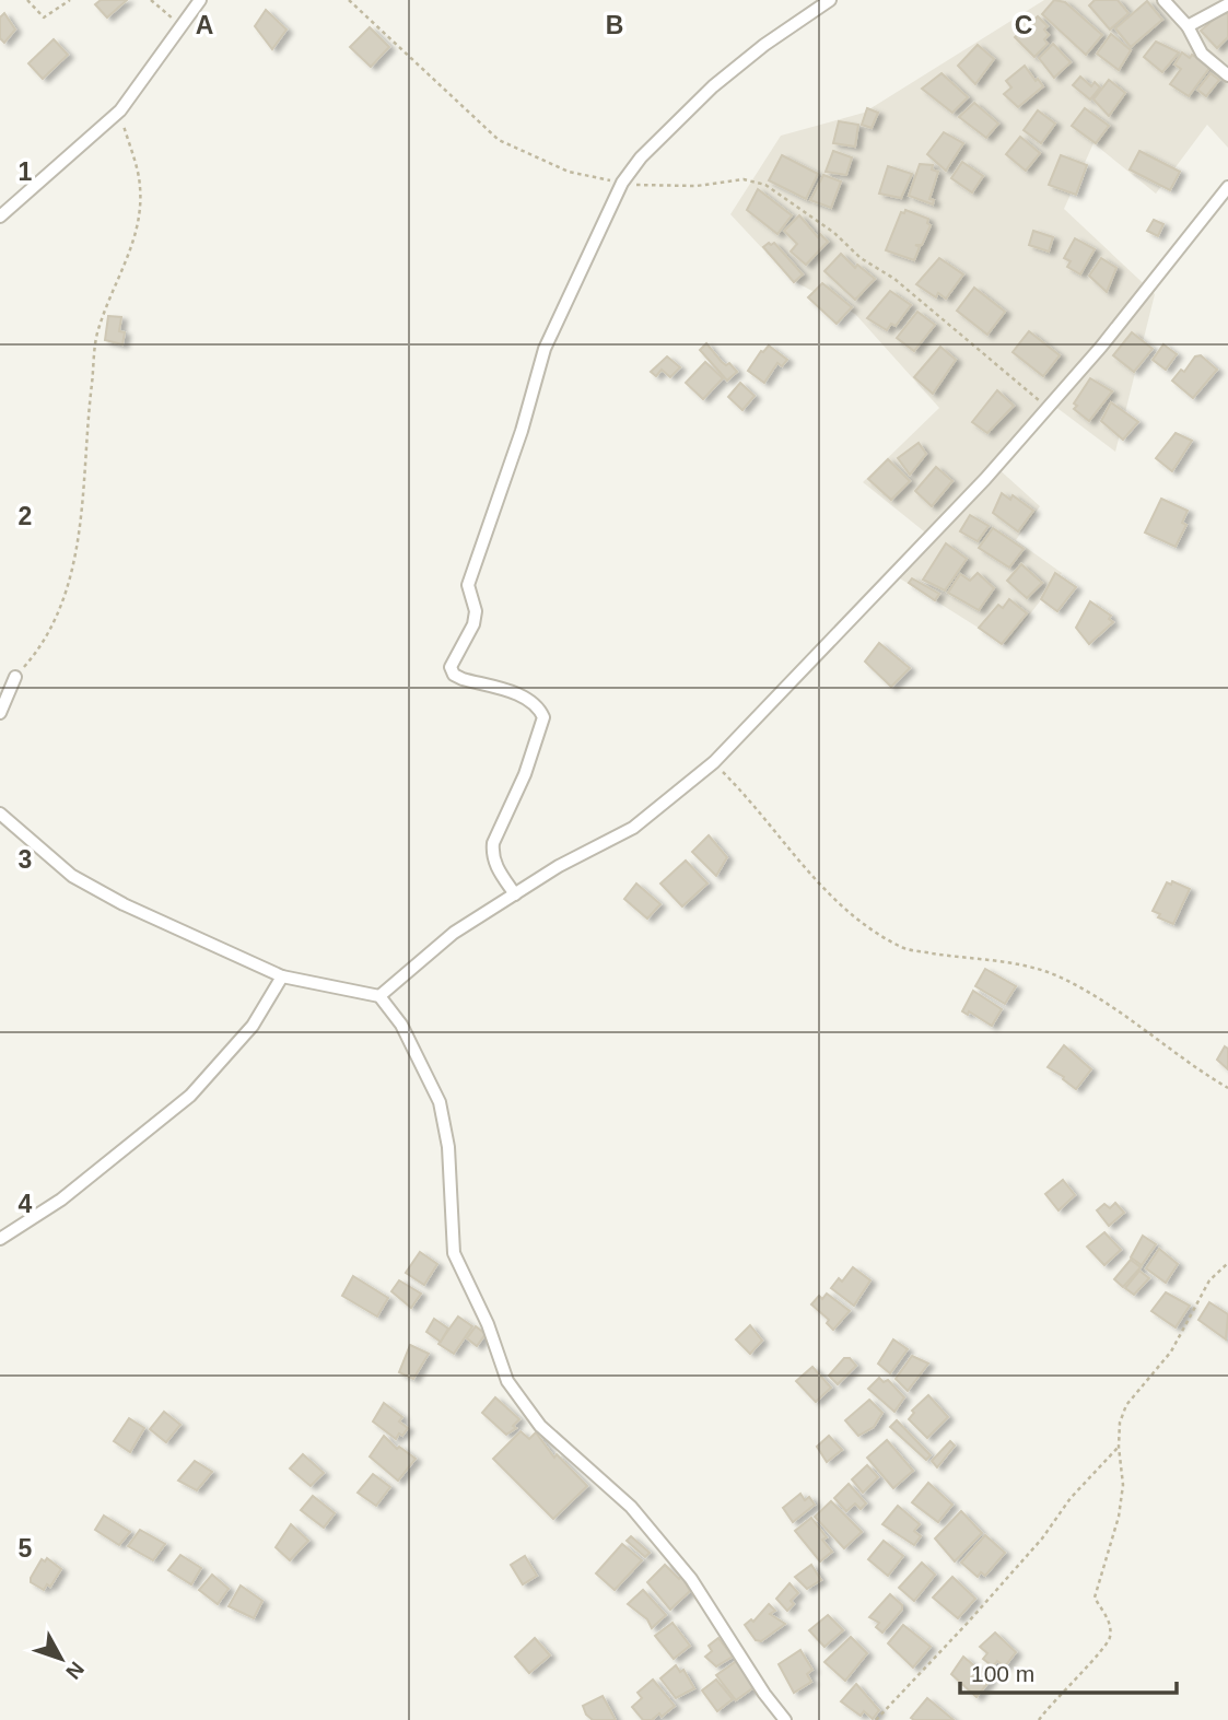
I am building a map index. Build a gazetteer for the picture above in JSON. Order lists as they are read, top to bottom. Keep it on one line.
{"scale_bar":"100 m","north":"bottom right","grid":{"columns":["A","B","C"],"rows":["1","2","3","4","5"]}}
